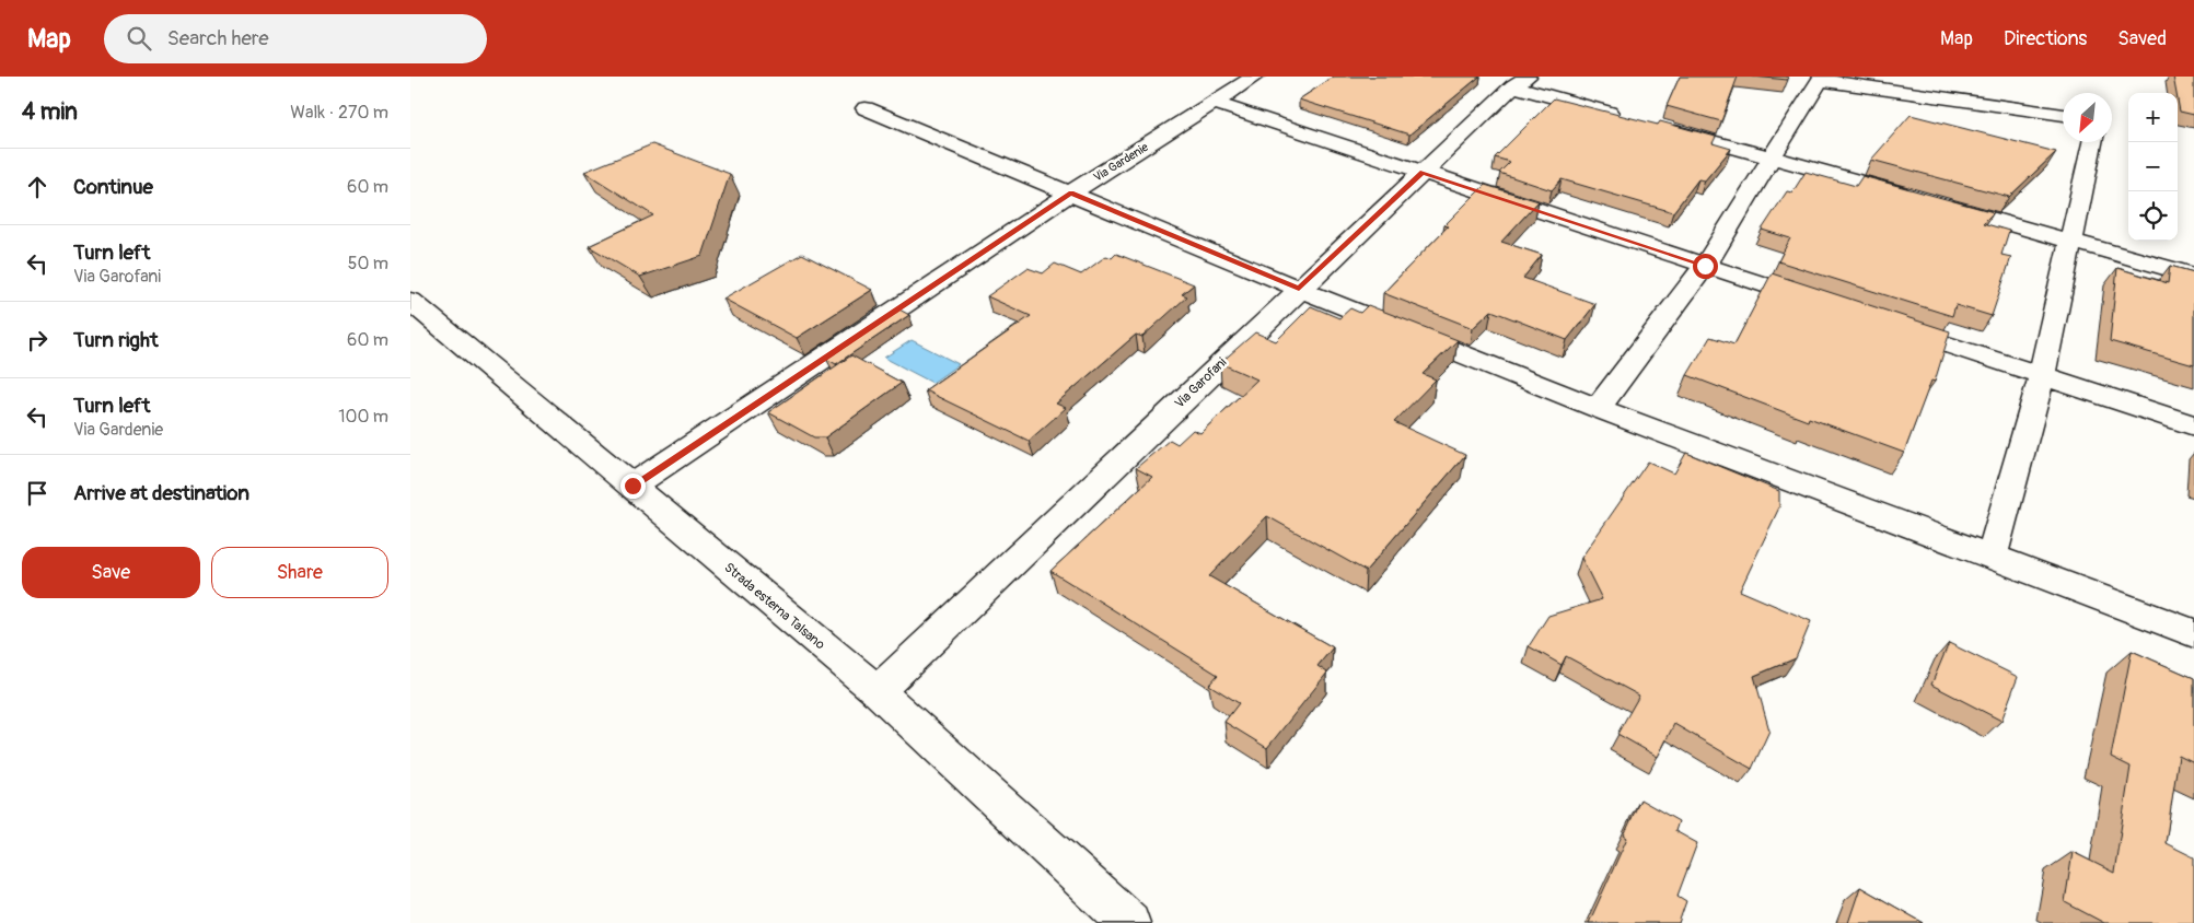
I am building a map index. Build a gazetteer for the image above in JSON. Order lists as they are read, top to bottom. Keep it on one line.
{"streets":{"street":["Via Gardenie","Via Garofani","Strada esterna Talsano"]},"crossings":[["Via Gardenie","Strada esterna Talsano"],["Via Garofani","Strada esterna Talsano"]],"north":"bottom left","page":{"header":"Map","search":"Search here","nav":["Map","Directions","Saved"],"heading":["4 min","Walk · 270 m"],"map_buttons":["+","−"],"list":[["Continue","60 m"],["Turn left","Via Garofani","50 m"],["Turn right","60 m"],["Turn left","Via Gardenie","100 m"],"Arrive at destination"],"buttons":["Save","Share"]}}
